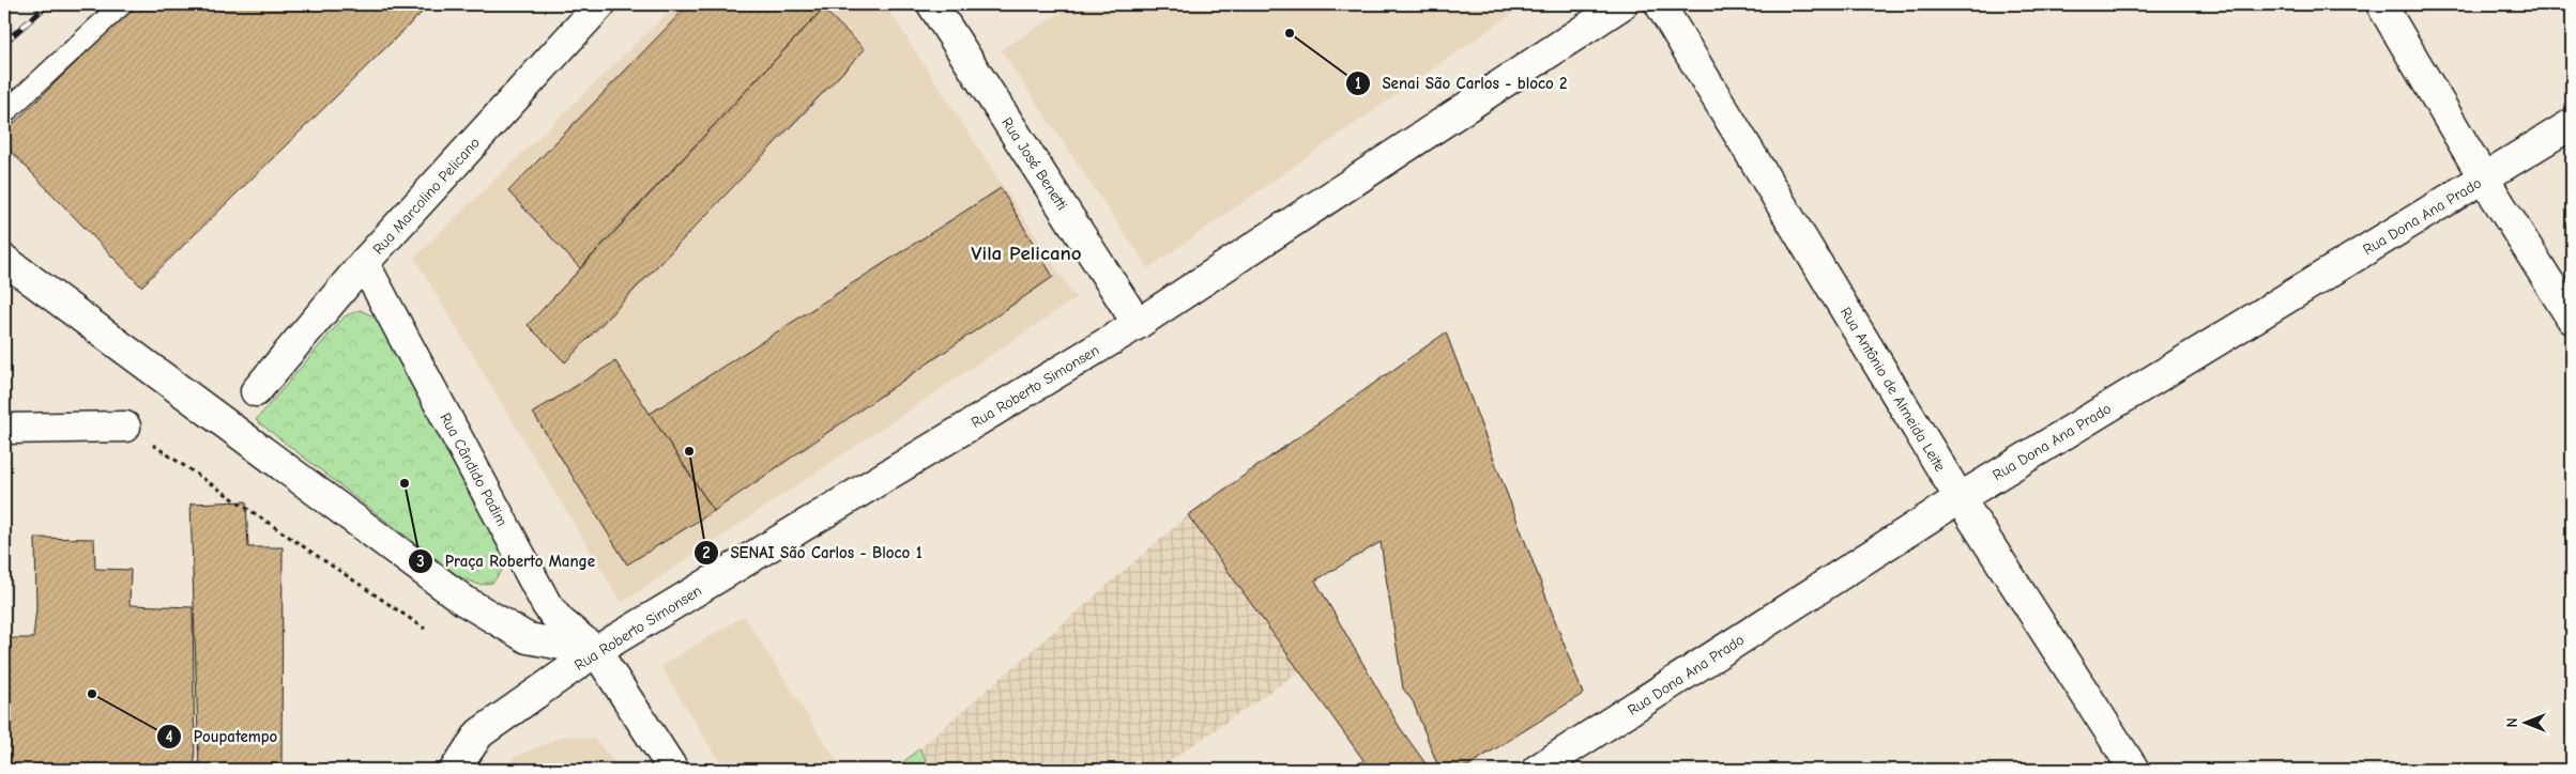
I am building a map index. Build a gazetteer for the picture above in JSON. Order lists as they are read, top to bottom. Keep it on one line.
{"streets":{"street":["Rua José Benetti","Rua Marcolino Pelicano","Rua Dona Ana Prado","Rua Roberto Simonsen","Rua Antônio de Almeida Leite","Rua Cândido Padim"]},"crossings":[["Rua José Benetti","Rua Roberto Simonsen"],["Rua Marcolino Pelicano","Rua Cândido Padim"],["Rua Dona Ana Prado","Rua Antônio de Almeida Leite"],["Rua Roberto Simonsen","Rua Cândido Padim"]],"districts":["Vila Pelicano"],"places":["Senai São Carlos - bloco 2","SENAI São Carlos - Bloco 1","Praça Roberto Mange","Poupatempo"],"north":"left"}
